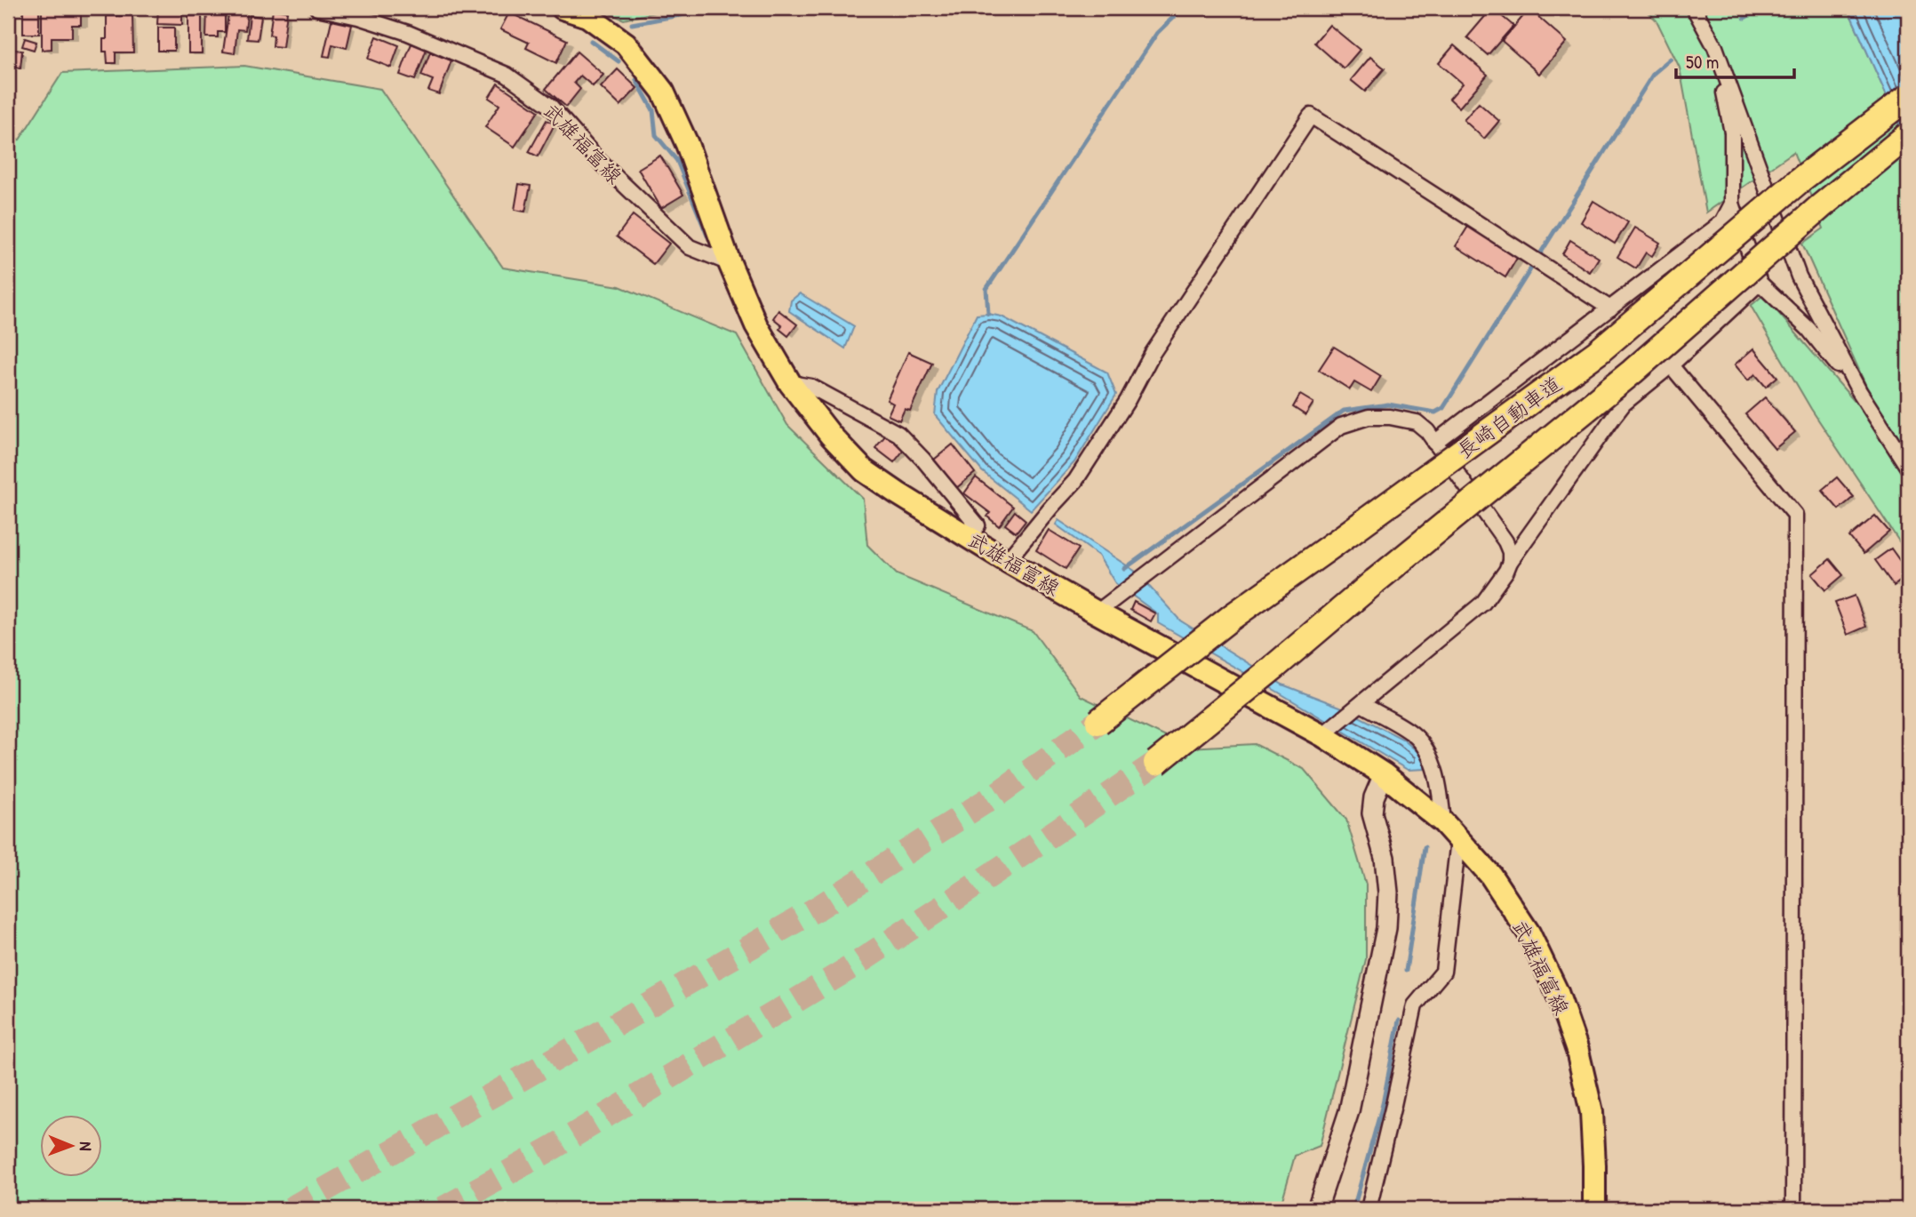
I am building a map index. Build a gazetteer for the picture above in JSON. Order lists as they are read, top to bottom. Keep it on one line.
{"streets":{"highway":["長崎自動車道"],"main road":["武雄福富線"]},"scale_bar":"50 m","north":"right"}
